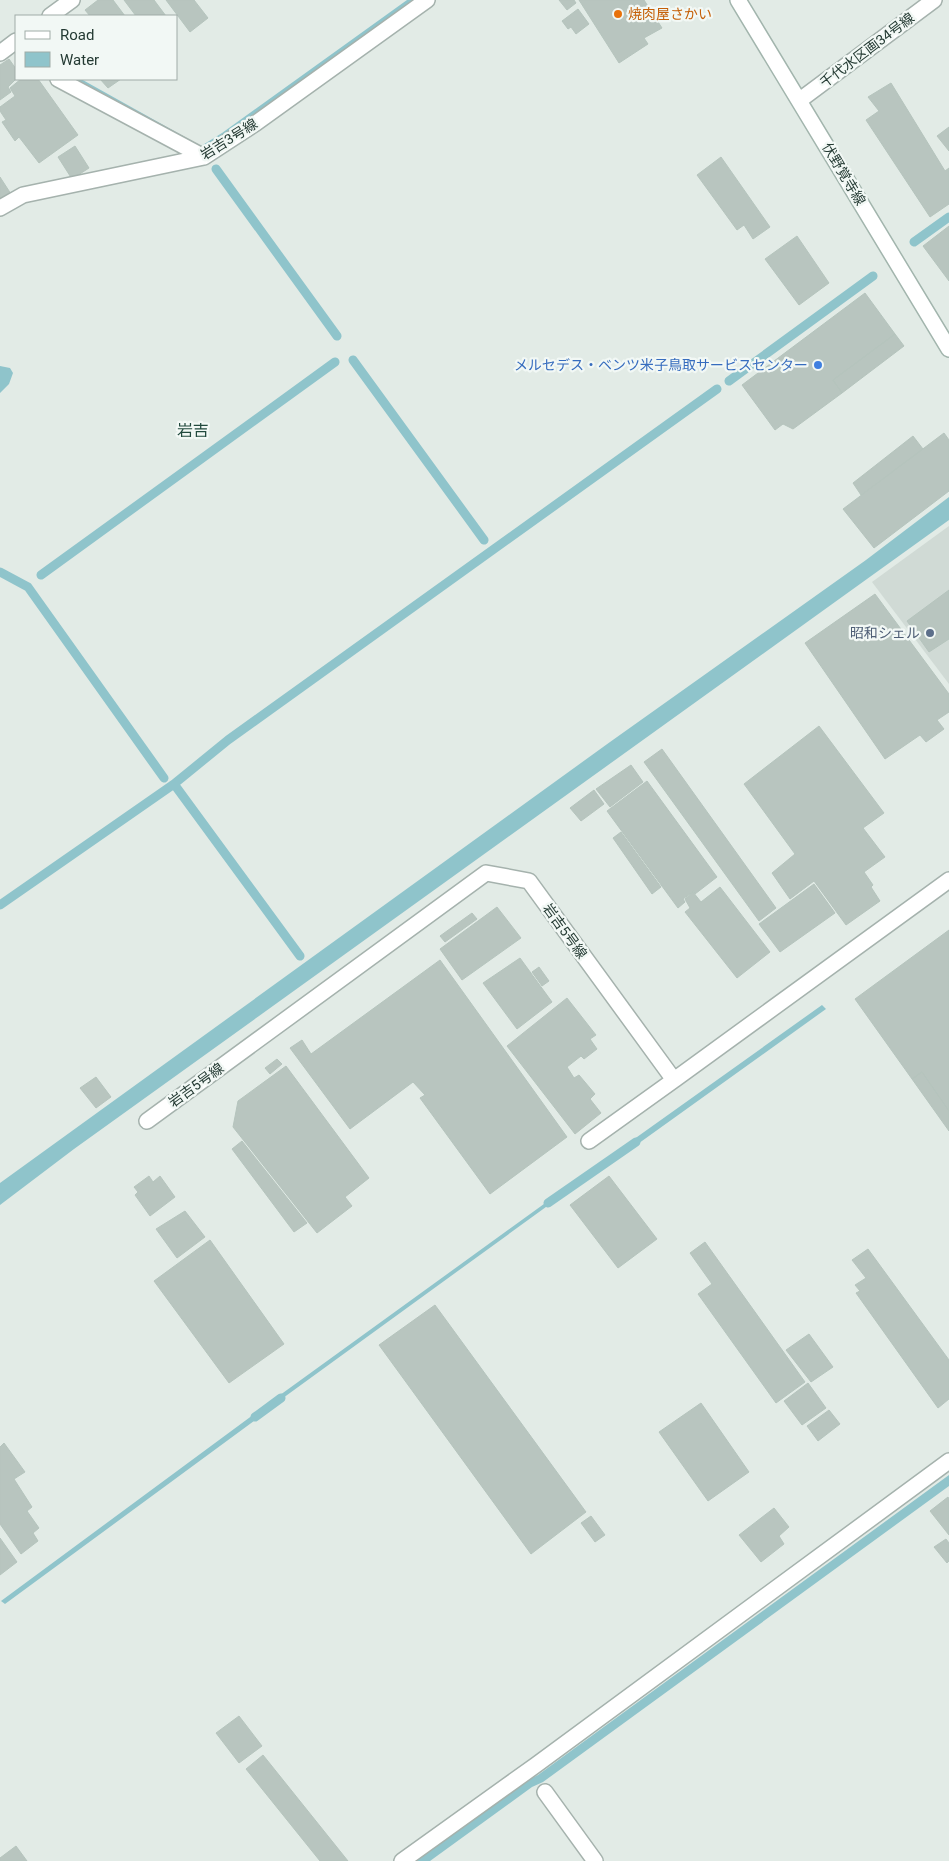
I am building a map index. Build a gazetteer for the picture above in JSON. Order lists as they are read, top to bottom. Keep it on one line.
{"streets":{"street":["千代水区画34号線","岩吉3号線","伏野覚寺線","岩吉5号線"]},"crossings":[["千代水区画34号線","伏野覚寺線"]],"districts":["岩吉"],"places":["焼肉屋さかい","メルセデス・ベンツ米子鳥取サービスセンター","昭和シェル"],"legend":["Road","Water"]}
